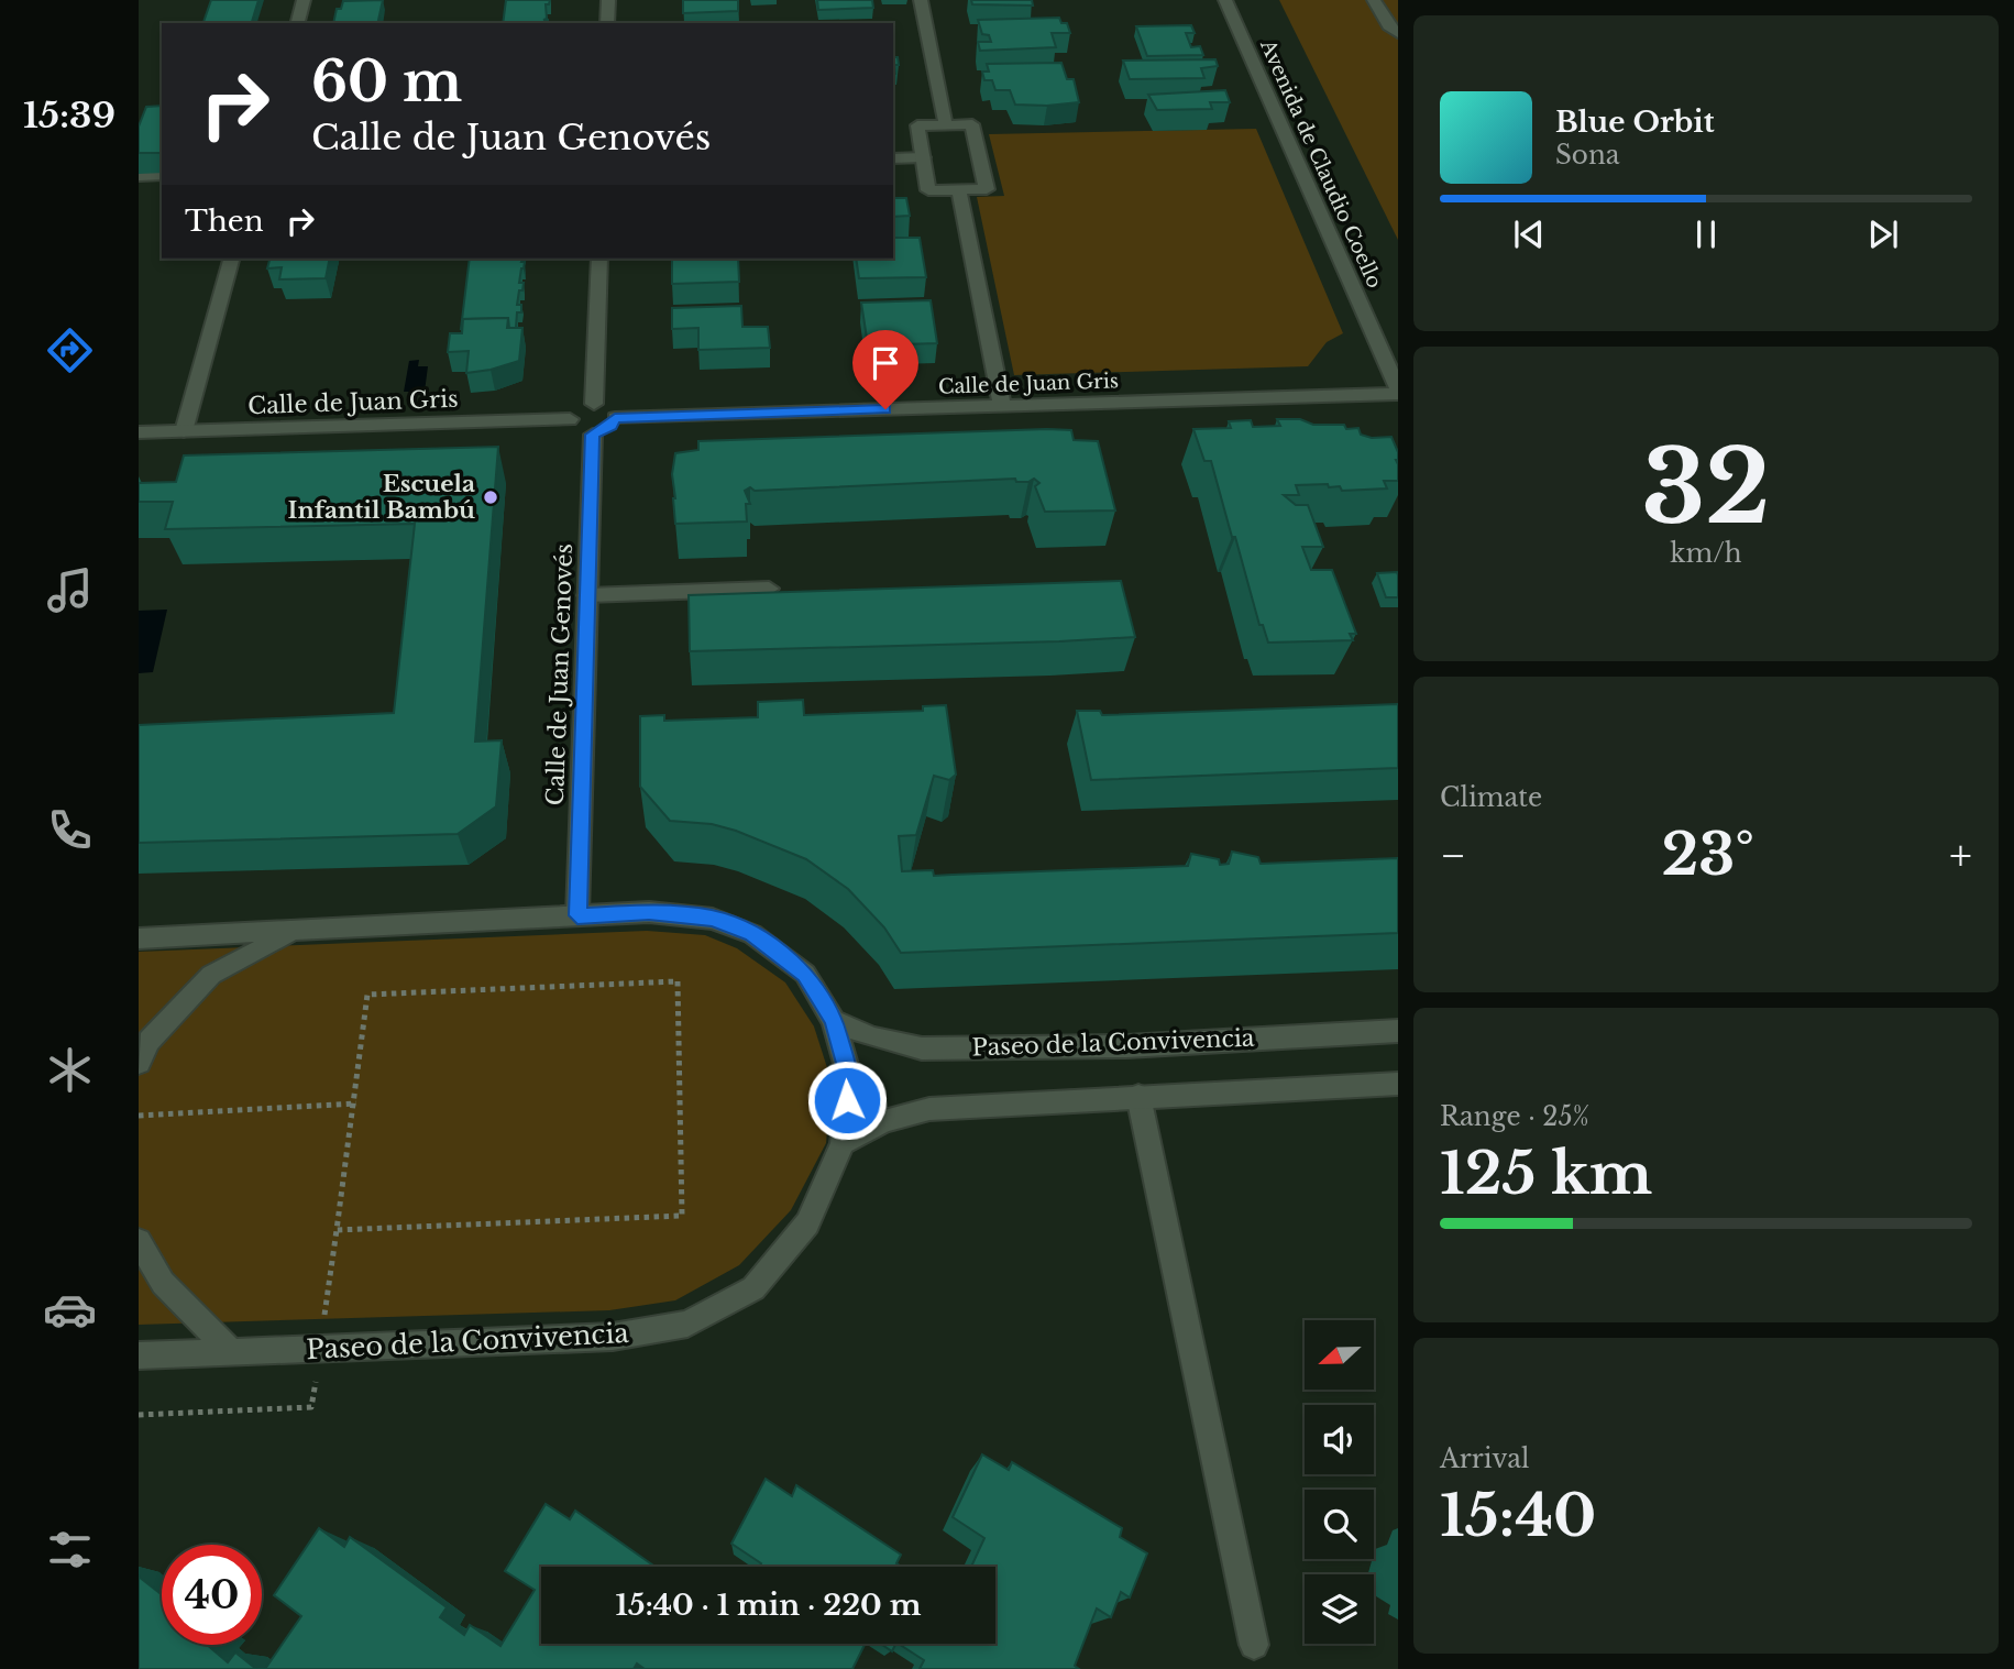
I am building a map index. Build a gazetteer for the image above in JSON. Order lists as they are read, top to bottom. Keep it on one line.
{"streets":{"street":["Avenida de Claudio Coello","Calle de Juan Gris","Calle de Juan Genovés","Paseo de la Convivencia"]},"crossings":[["Avenida de Claudio Coello","Calle de Juan Gris"],["Calle de Juan Gris","Calle de Juan Genovés"],["Calle de Juan Genovés","Paseo de la Convivencia"]],"places":["Escuela Infantil Bambú"],"north":"left","page":{"tabs":"15:39","turn":["60 m","Calle de Juan Genovés"],"song":["Blue Orbit","Sona"],"then":"Then","tile":[["32","km/h"],"Climate",["Range · 25%","125 km"],["Arrival","15:40"]],"heat":["−","23°","+"],"limit":"40","trip":"15:40 · 1 min · 220 m"}}
